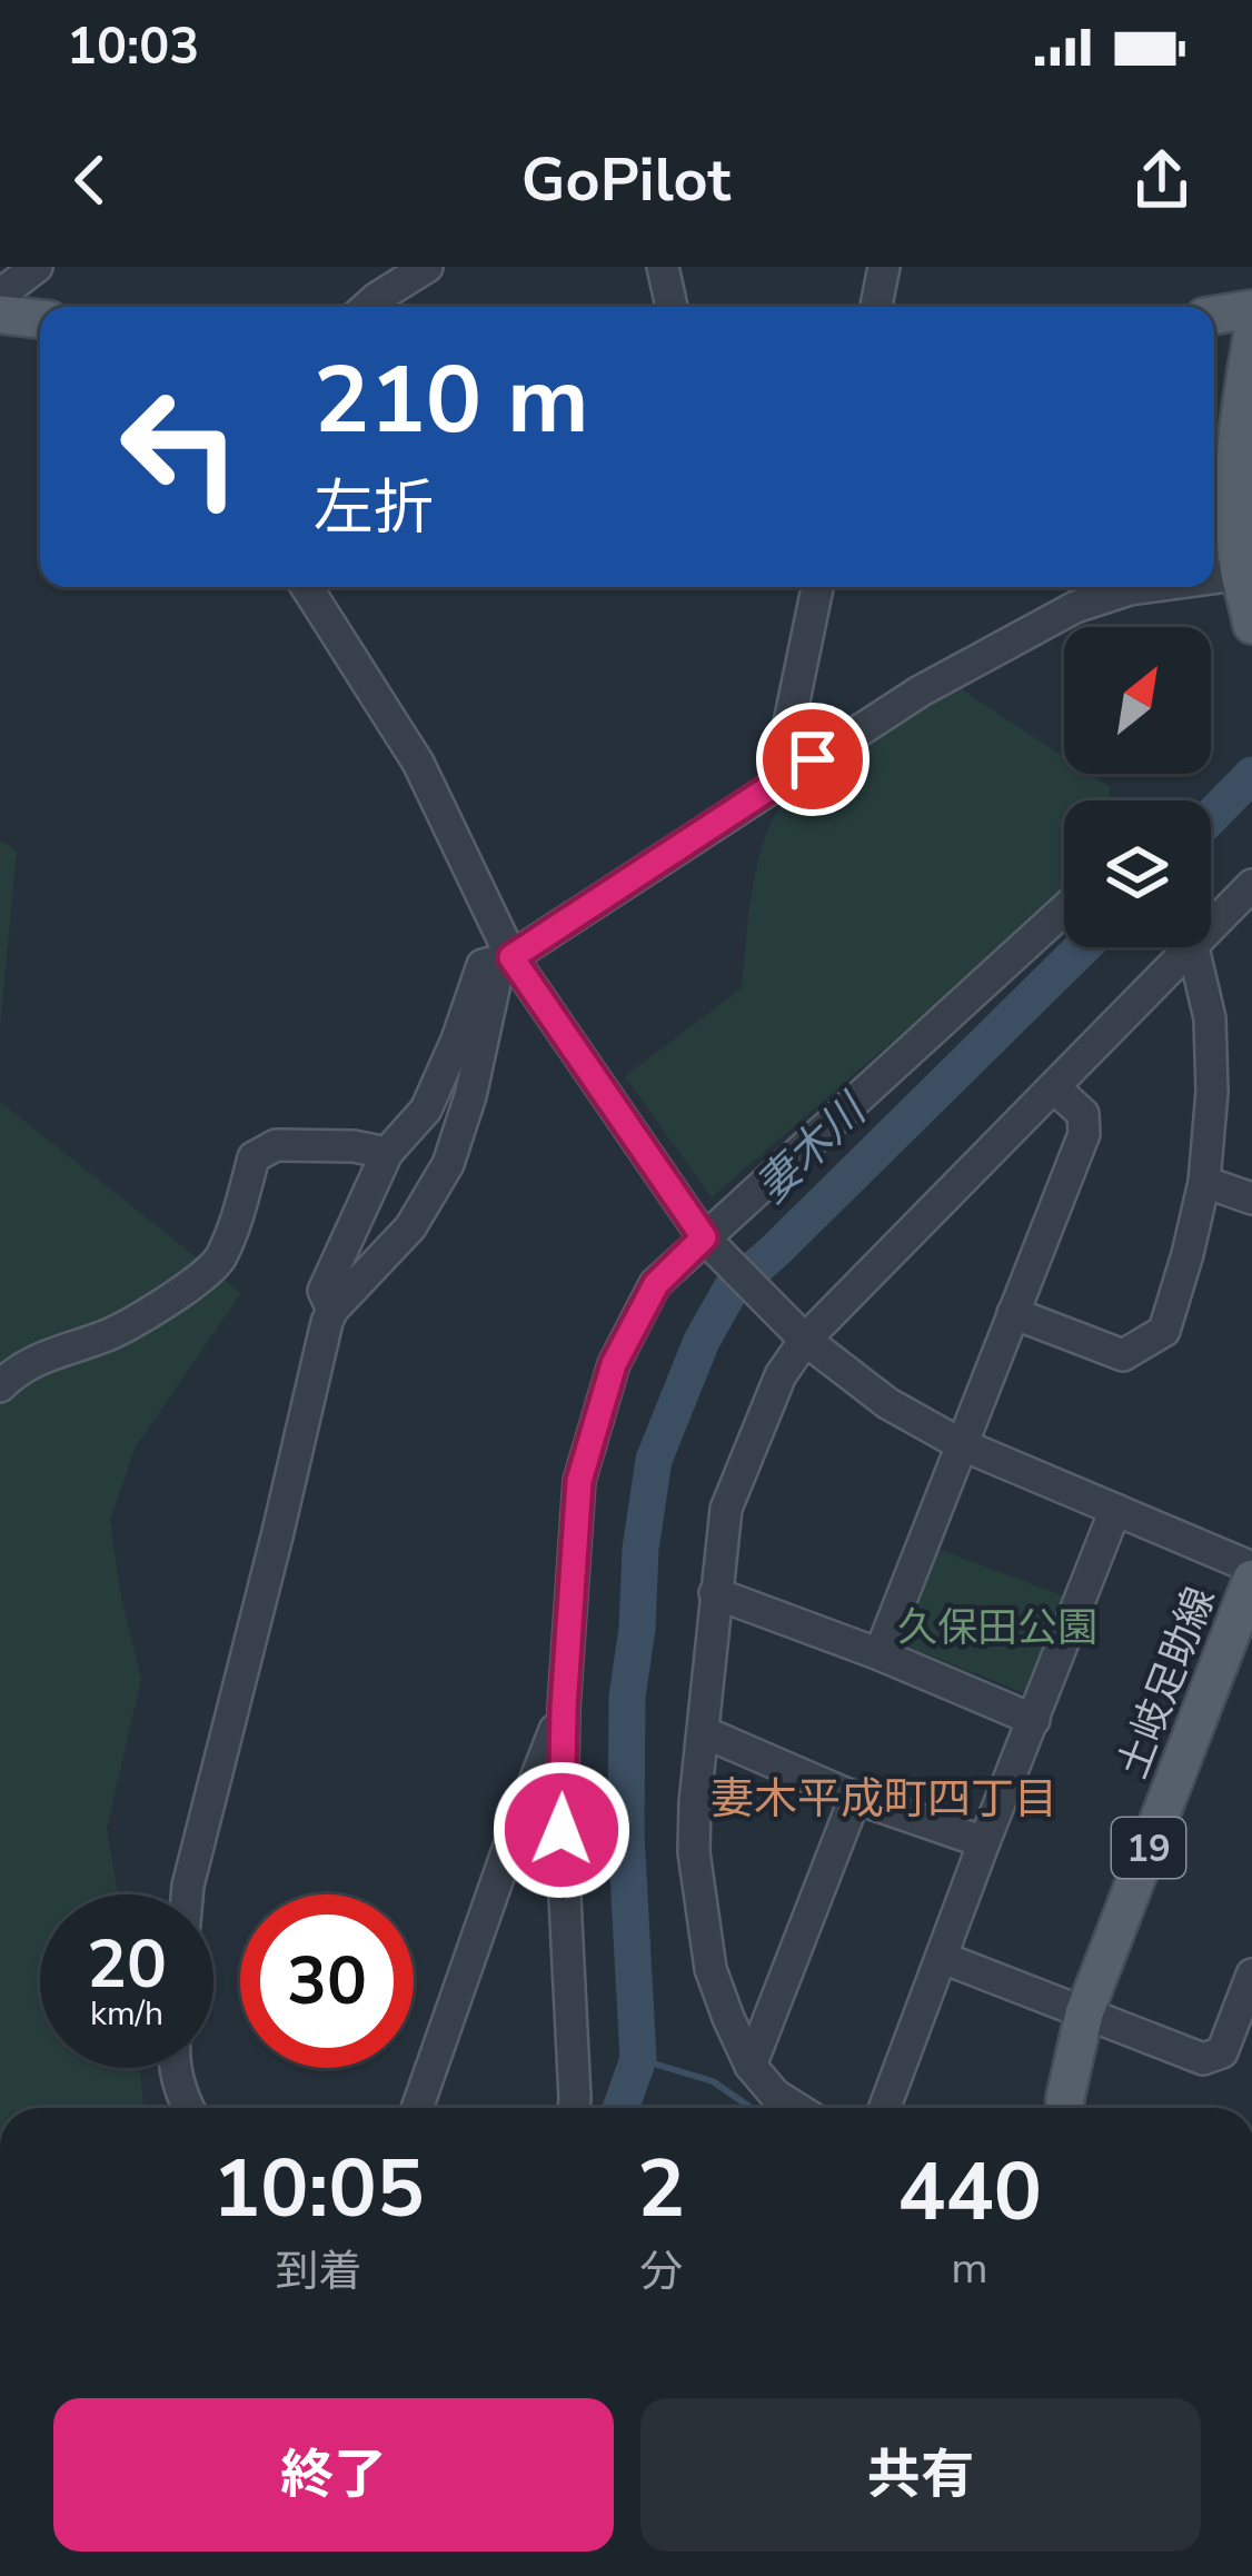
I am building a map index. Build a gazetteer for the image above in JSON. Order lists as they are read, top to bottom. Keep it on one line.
{"streets":{"main road":["土岐足助線","19"]},"districts":["妻木平成町四丁目"],"water":["妻木川"],"parks":["久保田公園"],"north":"top right","page":{"status":"10:03","header":"GoPilot","turn":["210 m","左折"],"speed":"20 km/h","limit":"30","eta":["10:05","到着","2","分","440","m"],"buttons":["終了","共有"]}}
